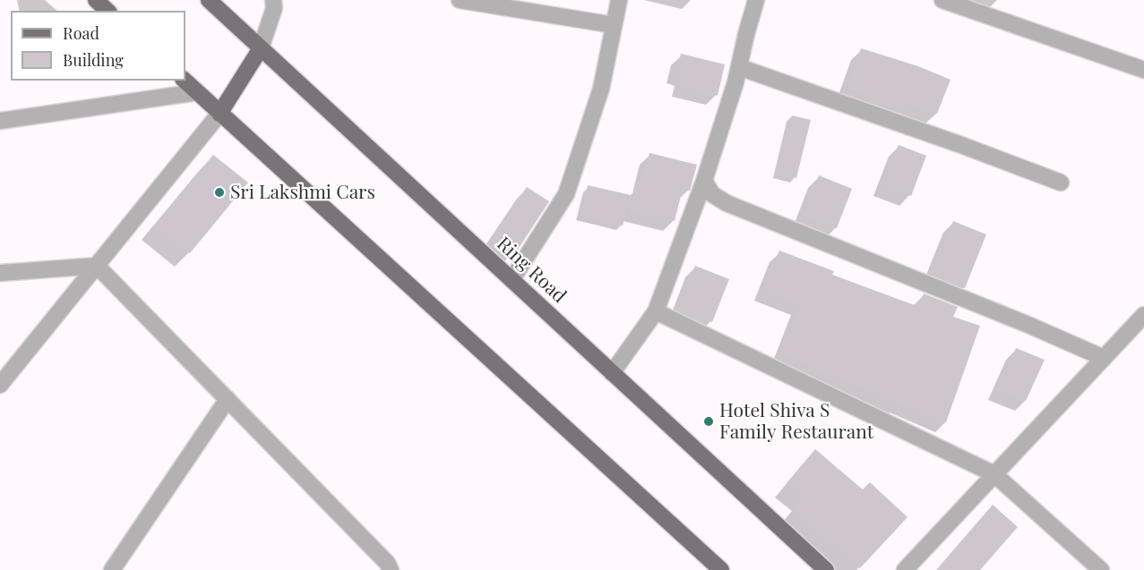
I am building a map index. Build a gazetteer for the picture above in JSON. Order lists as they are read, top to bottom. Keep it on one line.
{"streets":{"main road":["Ring Road"]},"places":["Sri Lakshmi Cars","Hotel Shiva S Family Restaurant"],"legend":["Road","Building"]}
